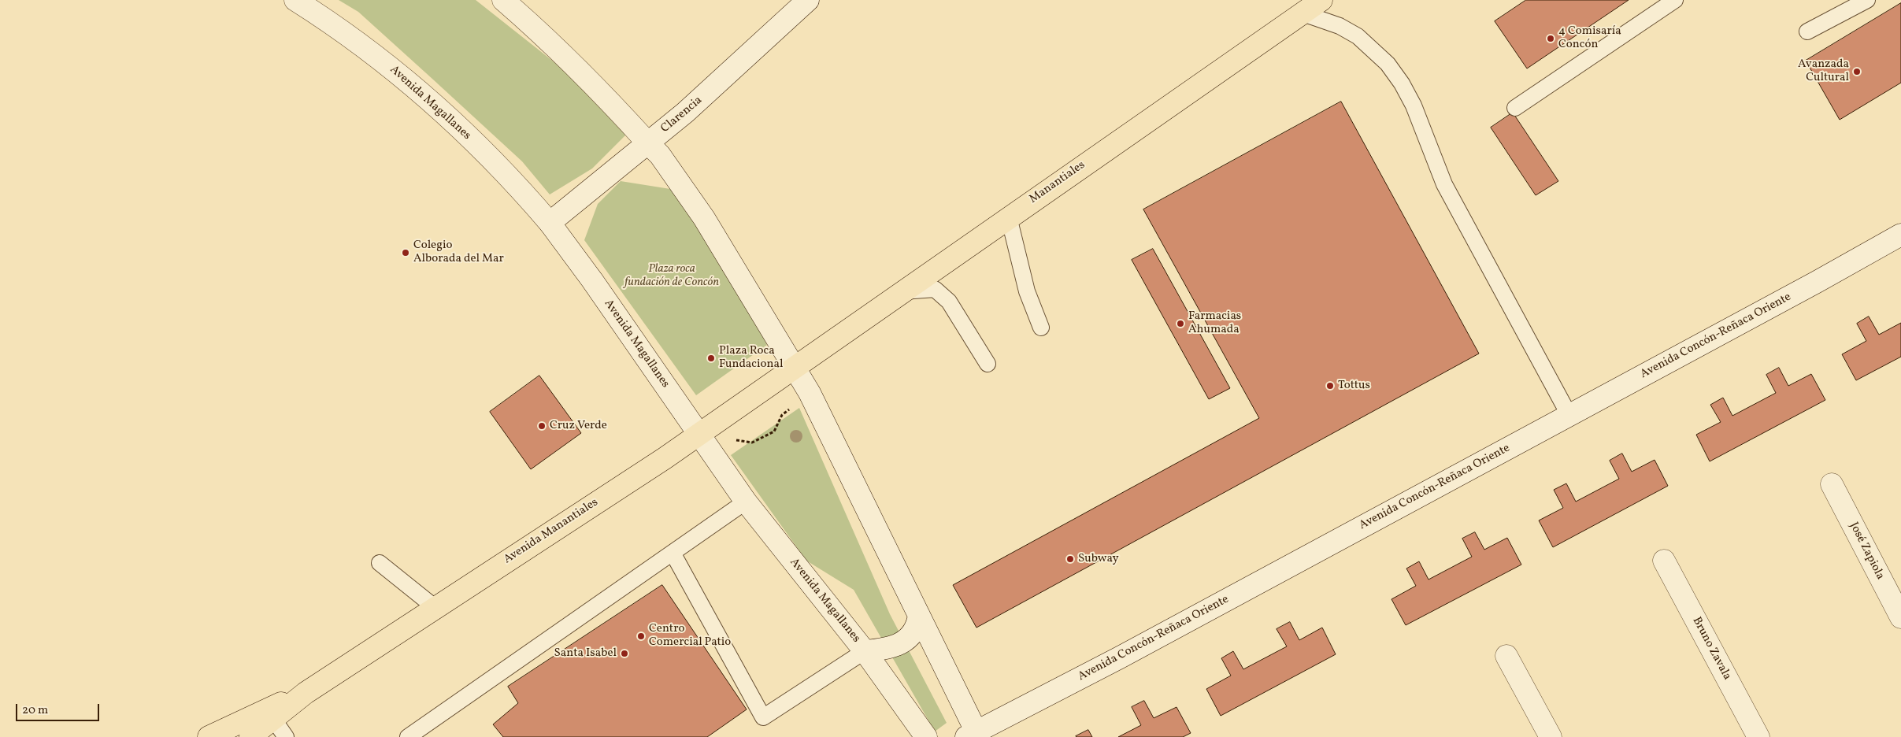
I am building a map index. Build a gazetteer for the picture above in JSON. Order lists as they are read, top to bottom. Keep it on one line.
{"streets":{"main road":["Manantiales","Avenida Manantiales"],"street":["Avenida Magallanes","Clarencia","Avenida Concón-Reñaca Oriente","José Zapiola","Bruno Zavala"]},"crossings":[["Avenida Magallanes","Clarencia"],["Avenida Magallanes","Avenida Manantiales"],["Manantiales","Avenida Manantiales"]],"parks":["Plaza roca fundación de Concón"],"places":["4 Comisaría Concón","Avanzada Cultural","Colegio Alborada del Mar","Farmacias Ahumada","Plaza Roca Fundacional","Tottus","Cruz Verde","Subway","Centro Comercial Patio","Santa Isabel"],"scale_bar":"20 m"}
